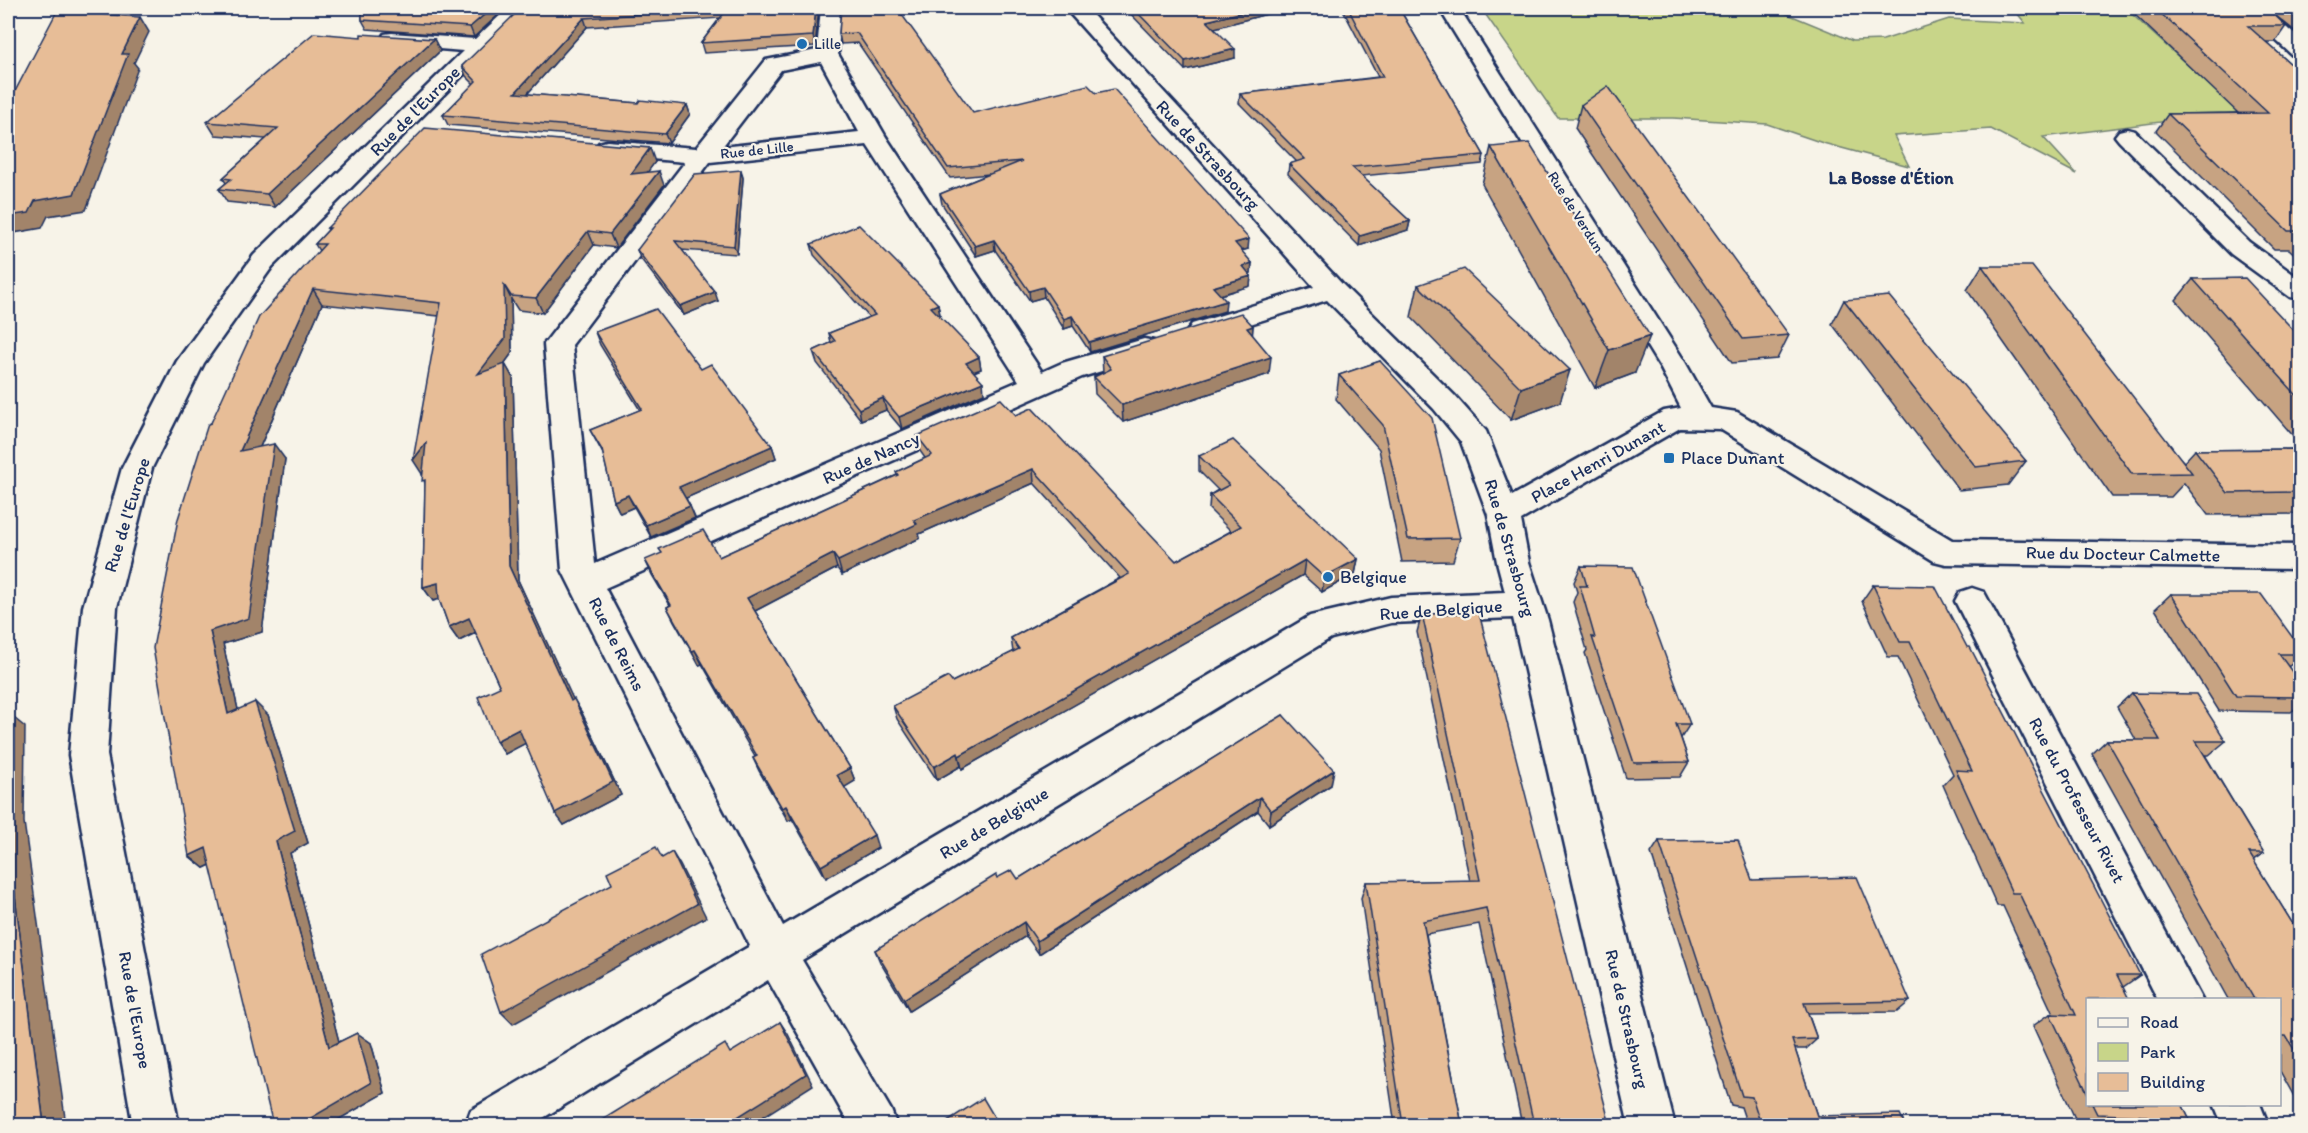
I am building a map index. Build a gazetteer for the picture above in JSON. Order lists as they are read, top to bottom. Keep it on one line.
{"streets":{"street":["Rue de l'Europe","Rue de Lille","Rue de Strasbourg","Rue de Verdun","Rue de Nancy","Place Henri Dunant","Rue du Docteur Calmette","Rue de Belgique","Rue de Reims","Rue du Professeur Rivet"]},"crossings":[["Rue de Lille","Rue de Reims"],["Rue de Strasbourg","Rue de Nancy"],["Rue de Strasbourg","Place Henri Dunant"],["Rue de Strasbourg","Rue de Belgique"],["Rue de Verdun","Place Henri Dunant"],["Rue de Nancy","Rue de Reims"],["Place Henri Dunant","Rue du Docteur Calmette"],["Rue de Belgique","Rue de Reims"]],"districts":["La Bosse d'Étion"],"places":{"other":["Lille","Belgique"],"transit":["Place Dunant"]},"legend":["Road","Park","Building"]}
